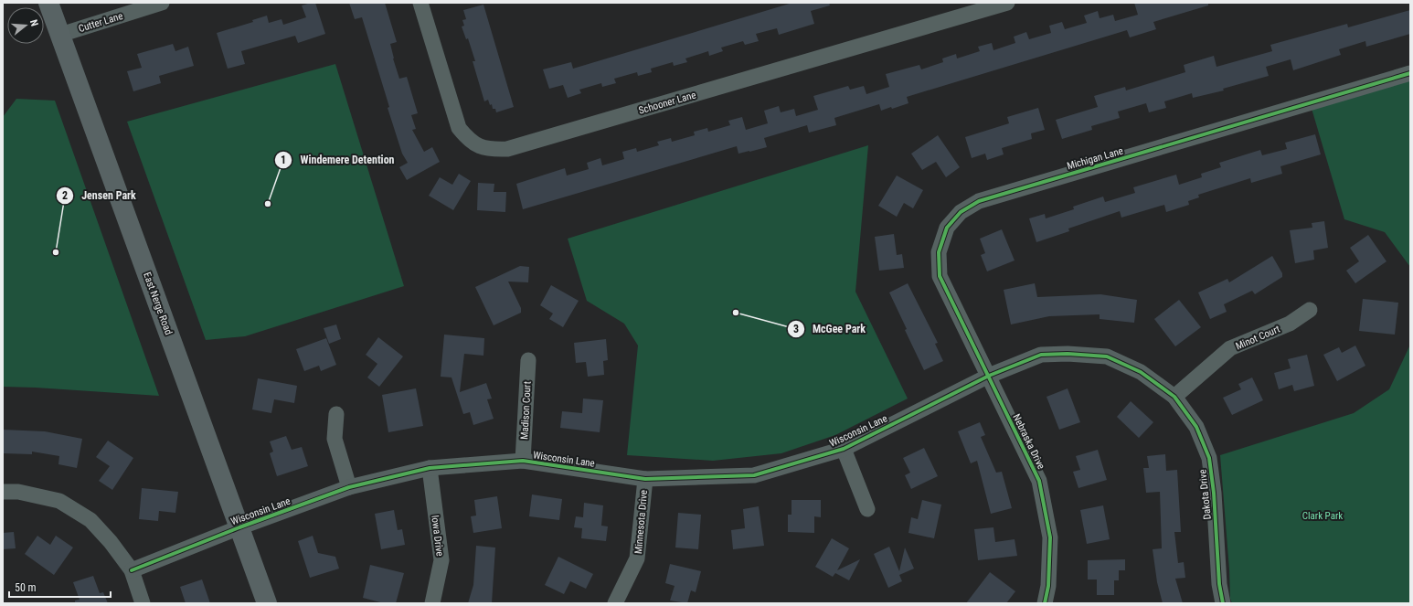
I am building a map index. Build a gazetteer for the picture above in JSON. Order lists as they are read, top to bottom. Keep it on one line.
{"streets":{"main road":["East Nerge Road"],"street":["Cutter Lane","Schooner Lane","Michigan Lane","Minot Court","Madison Court","Wisconsin Lane","Nebraska Drive","Dakota Drive","Minnesota Drive","Iowa Drive"]},"crossings":[["Cutter Lane","East Nerge Road"],["Michigan Lane","Wisconsin Lane"],["Michigan Lane","Nebraska Drive"],["Michigan Lane","Dakota Drive"],["East Nerge Road","Wisconsin Lane"],["Minot Court","Dakota Drive"],["Madison Court","Wisconsin Lane"],["Wisconsin Lane","Nebraska Drive"],["Wisconsin Lane","Dakota Drive"],["Wisconsin Lane","Minnesota Drive"],["Wisconsin Lane","Iowa Drive"],["Nebraska Drive","Dakota Drive"]],"parks":["Clark Park"],"places":["Windemere Detention","Jensen Park","McGee Park"],"scale_bar":"50 m","north":"right"}
